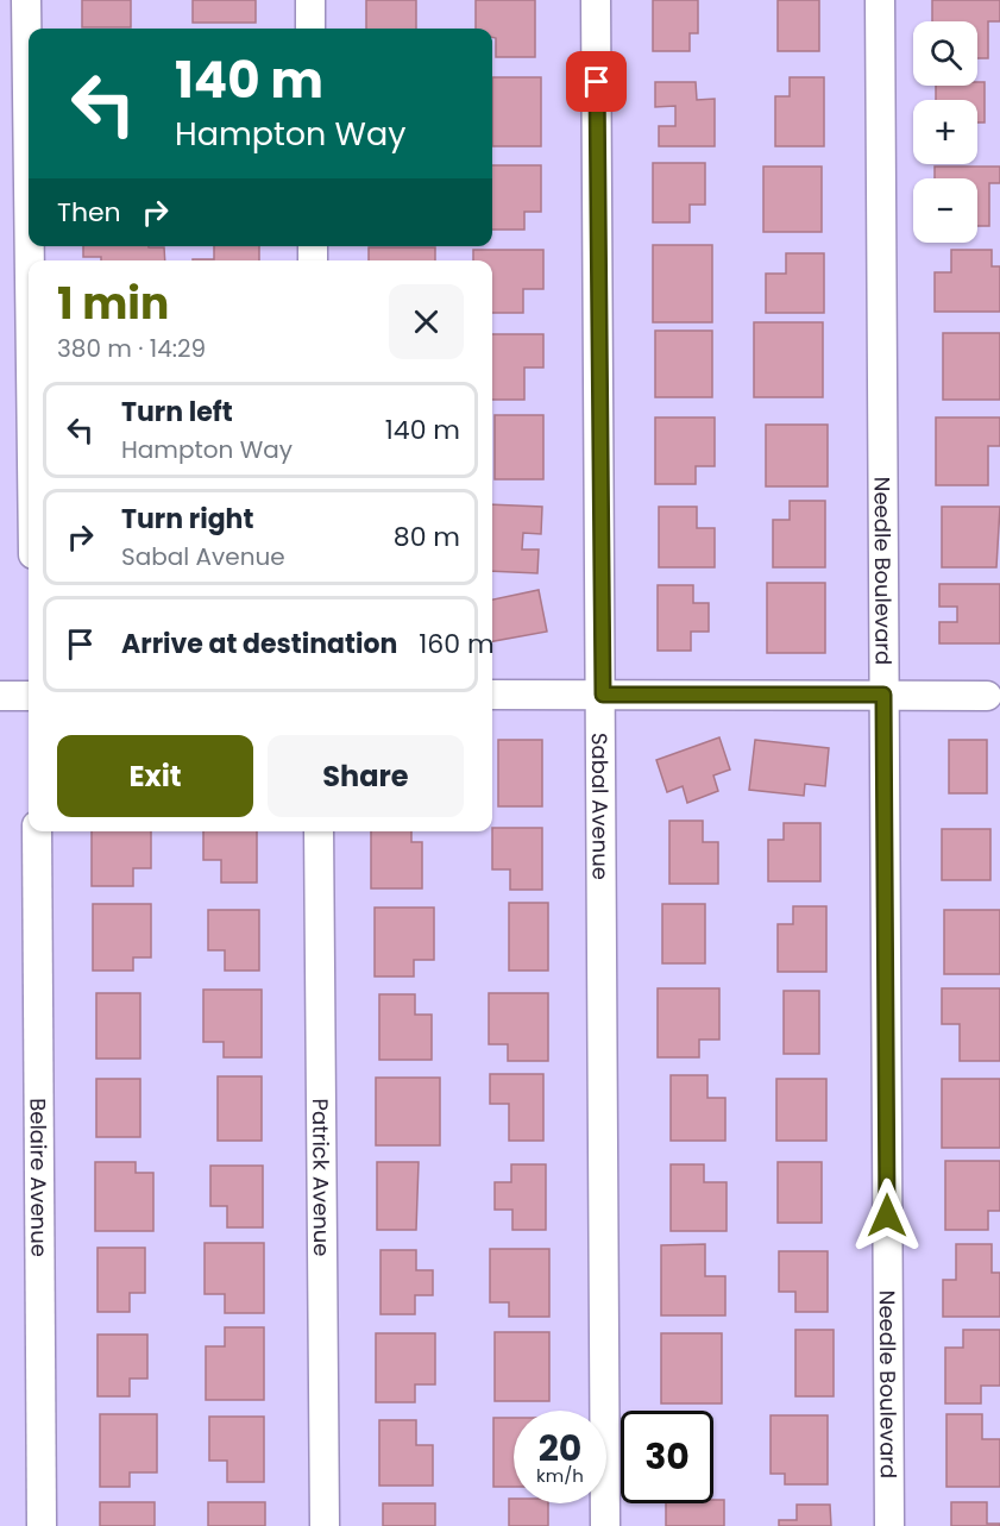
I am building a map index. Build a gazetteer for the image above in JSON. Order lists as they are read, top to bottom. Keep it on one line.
{"streets":{"street":["Needle Boulevard","Sabal Avenue","Belaire Avenue","Patrick Avenue"]},"page":{"map_buttons":["+","−"],"turn":["140 m","Hampton Way"],"then":"Then","heading":["1 min","380 m · 14:29"],"list":[{"name":"Turn left","note":"Hampton Way","value":"140 m"},{"name":"Turn right","note":"Sabal Avenue","value":"80 m"},{"name":"Arrive at destination","value":"160 m"}],"buttons":["Exit","Share"],"speed":"20 km/h","limit":"30"}}
